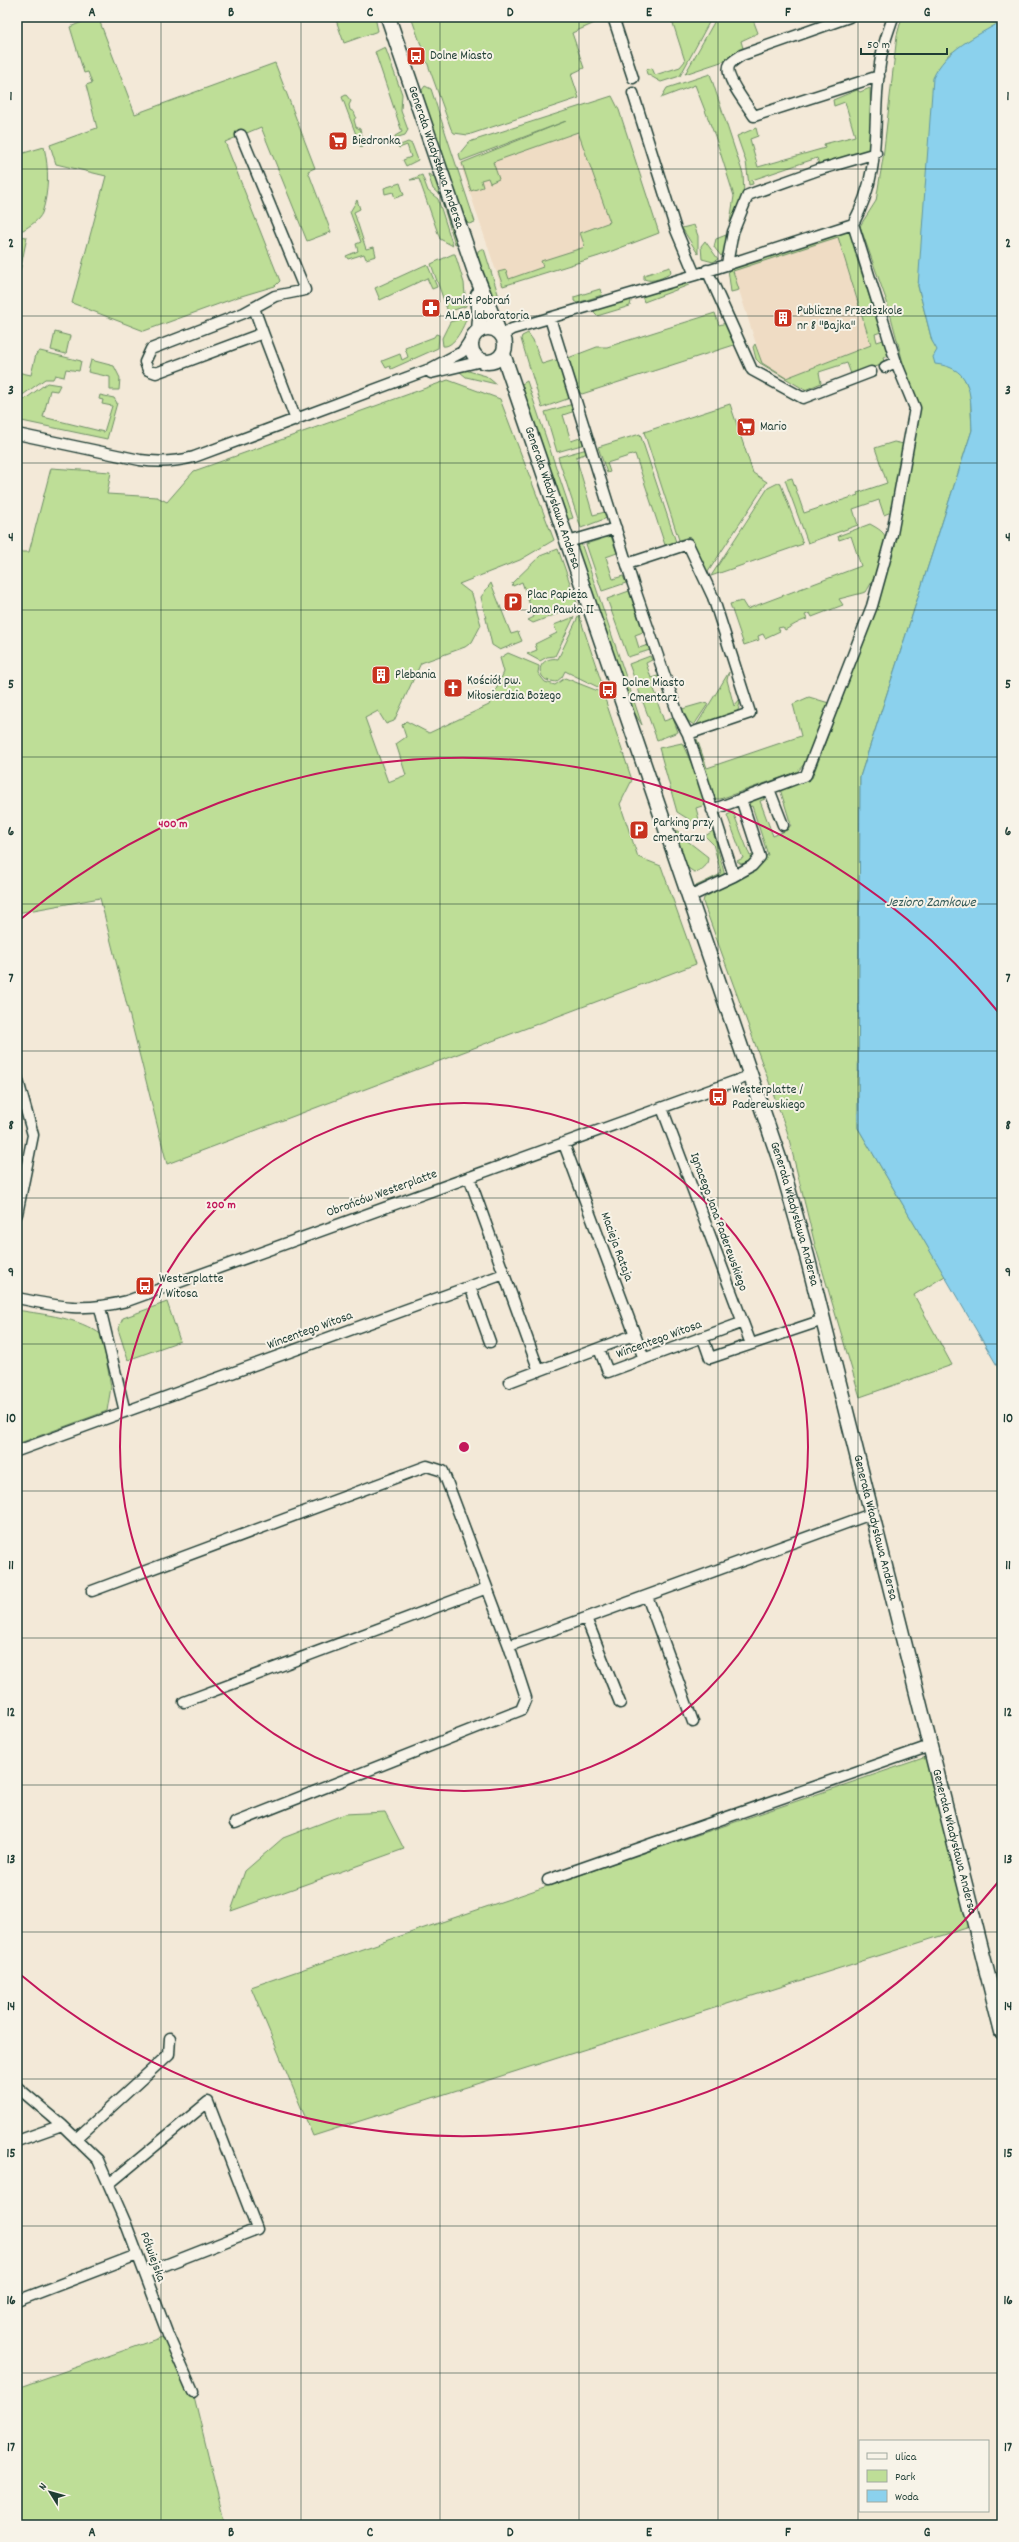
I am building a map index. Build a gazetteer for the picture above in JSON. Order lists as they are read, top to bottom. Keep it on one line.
{"streets":{"main road":["Generała Władysława Andersa"],"street":["Obrońców Westerplatte","Ignacego Jana Paderewskiego","Macieja Rataja","Wincentego Witosa","Półwiejska"]},"crossings":[["Generała Władysława Andersa","Obrońców Westerplatte"],["Obrońców Westerplatte","Ignacego Jana Paderewskiego"],["Obrońców Westerplatte","Macieja Rataja"],["Ignacego Jana Paderewskiego","Wincentego Witosa"],["Macieja Rataja","Wincentego Witosa"]],"water":["Jezioro Zamkowe"],"places":{"bus stop":["Dolne Miasto","Dolne Miasto - Cmentarz","Westerplatte / Paderewskiego","Westerplatte / Witosa"],"supermarket":["Biedronka","Mario"],"pharmacy":["Punkt Pobrań ALAB laboratoria"],"building":["Publiczne Przedszkole nr 8 \"Bajka\"","Plebania"],"parking":["Plac Papieża Jana Pawła II","Parking przy cmentarzu"],"church":["Kościół pw. Miłosierdzia Bożego"]},"legend":["Ulica","Park","Woda"],"scale_bar":"50 m","north":"top left","grid":{"columns":["A","B","C","D","E","F","G"],"rows":["1","2","3","4","5","6","7","8","9","10","11","12","13","14","15","16","17"]},"rings":["400 m","200 m"]}
